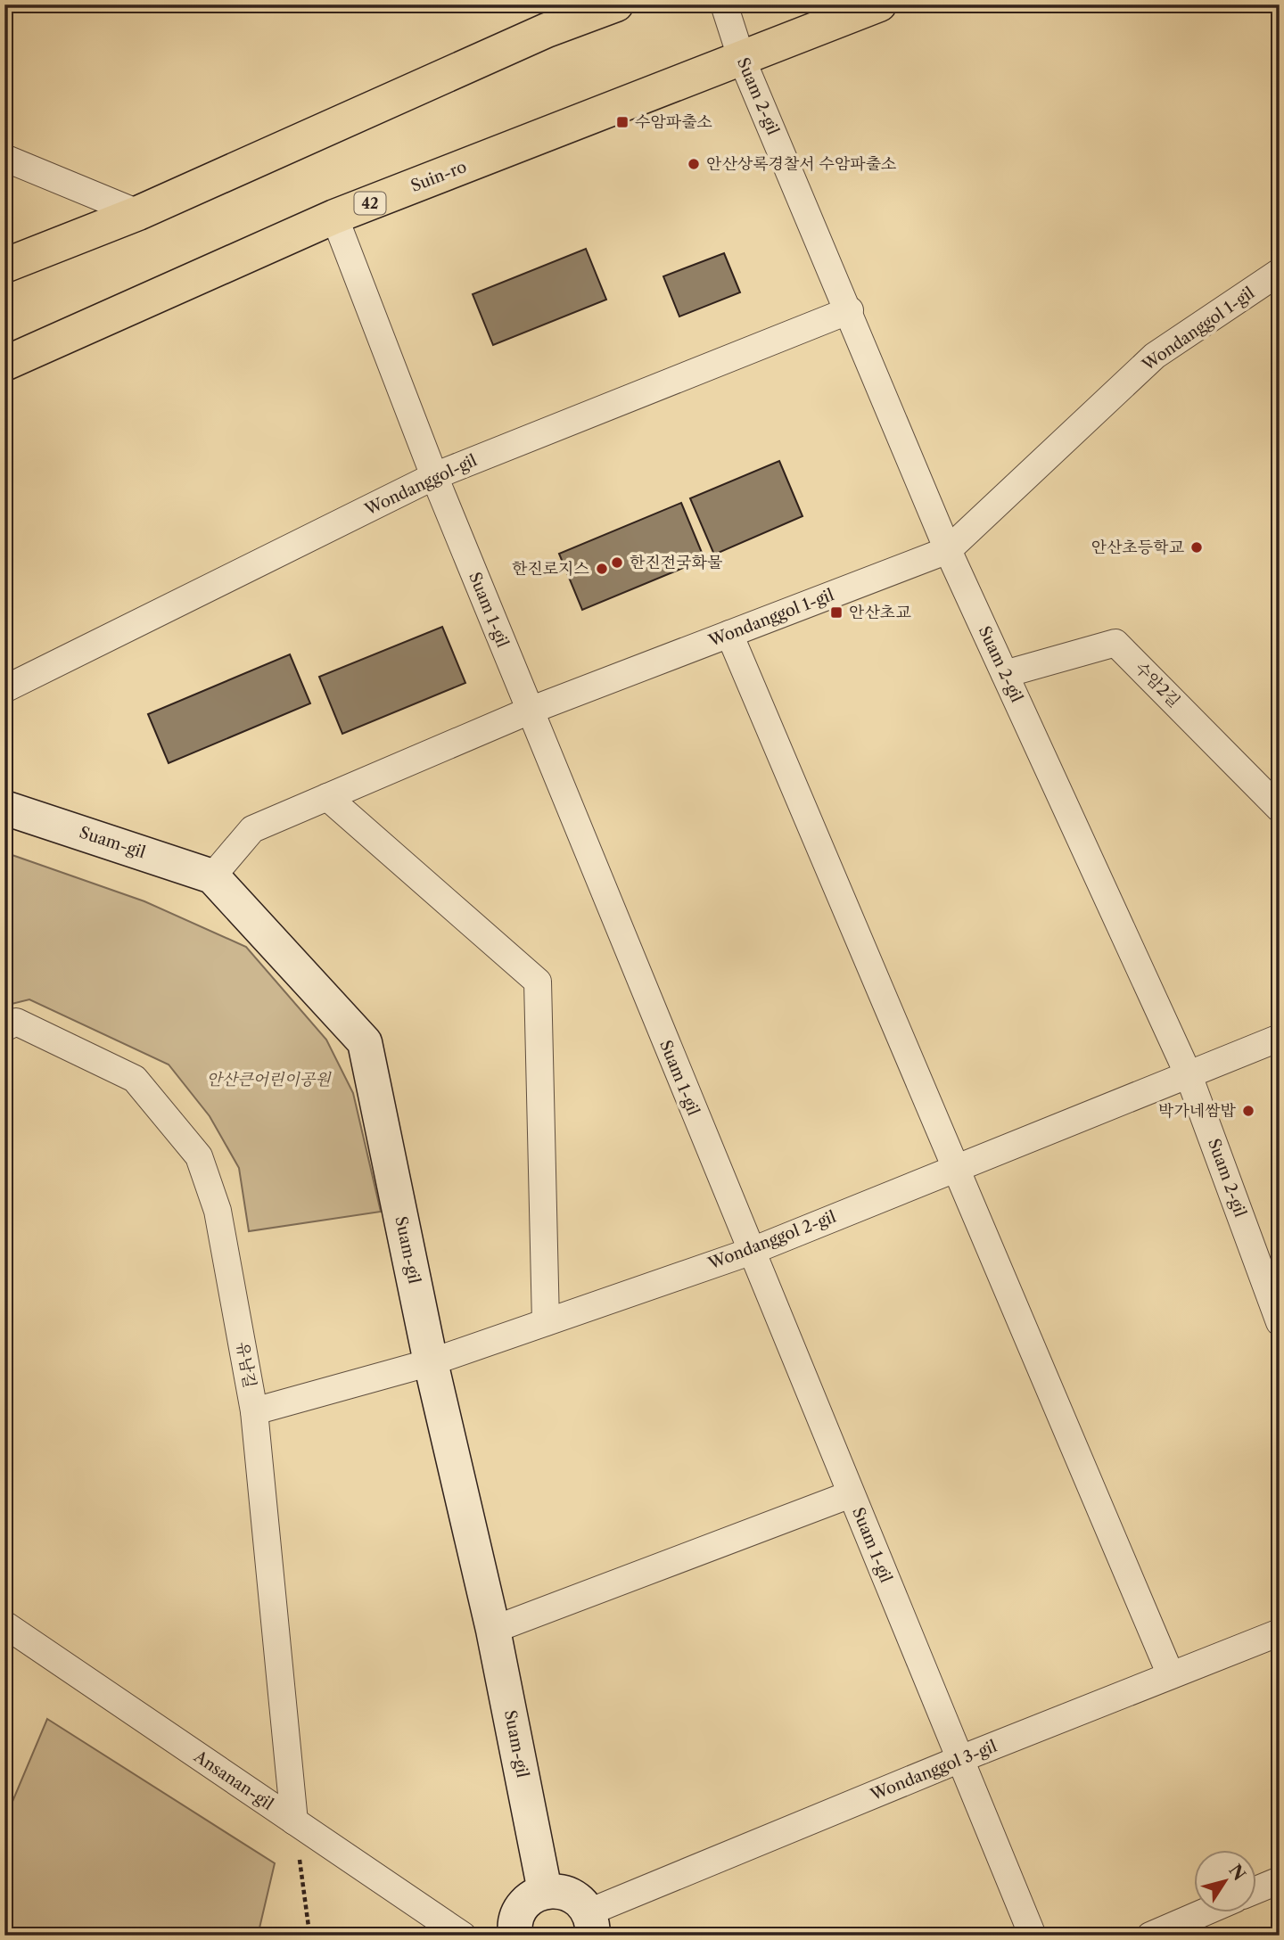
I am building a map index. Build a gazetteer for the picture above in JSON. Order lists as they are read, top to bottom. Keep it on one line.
{"streets":{"main road":["Suin-ro","42"],"street":["Suam 2-gil","Wondanggol 1-gil","Wondanggol-gil","Suam 1-gil","수암2길","Suam-gil","Wondanggol 2-gil","유남길","Wondanggol 3-gil","Ansanan-gil"]},"crossings":[["Suam 2-gil","Suin-ro"],["Suam 2-gil","Wondanggol 1-gil"],["Suam 2-gil","Wondanggol-gil"],["Suam 2-gil","수암2길"],["Suam 2-gil","Wondanggol 2-gil"],["Suin-ro","Suam 1-gil"],["Wondanggol 1-gil","Suam 1-gil"],["Wondanggol 1-gil","Suam-gil"],["Wondanggol-gil","Suam 1-gil"],["Suam 1-gil","Wondanggol 2-gil"],["Suam 1-gil","Wondanggol 3-gil"],["Suam-gil","Wondanggol 2-gil"],["Wondanggol 2-gil","유남길"],["유남길","Ansanan-gil"]],"parks":["안산큰어린이공원"],"places":{"transit":["수암파출소","안산초교"],"other":["안산상록경찰서 수암파출소","안산초등학교","한진전국화물","한진로지스","박가네쌈밥"]},"north":"top right"}
